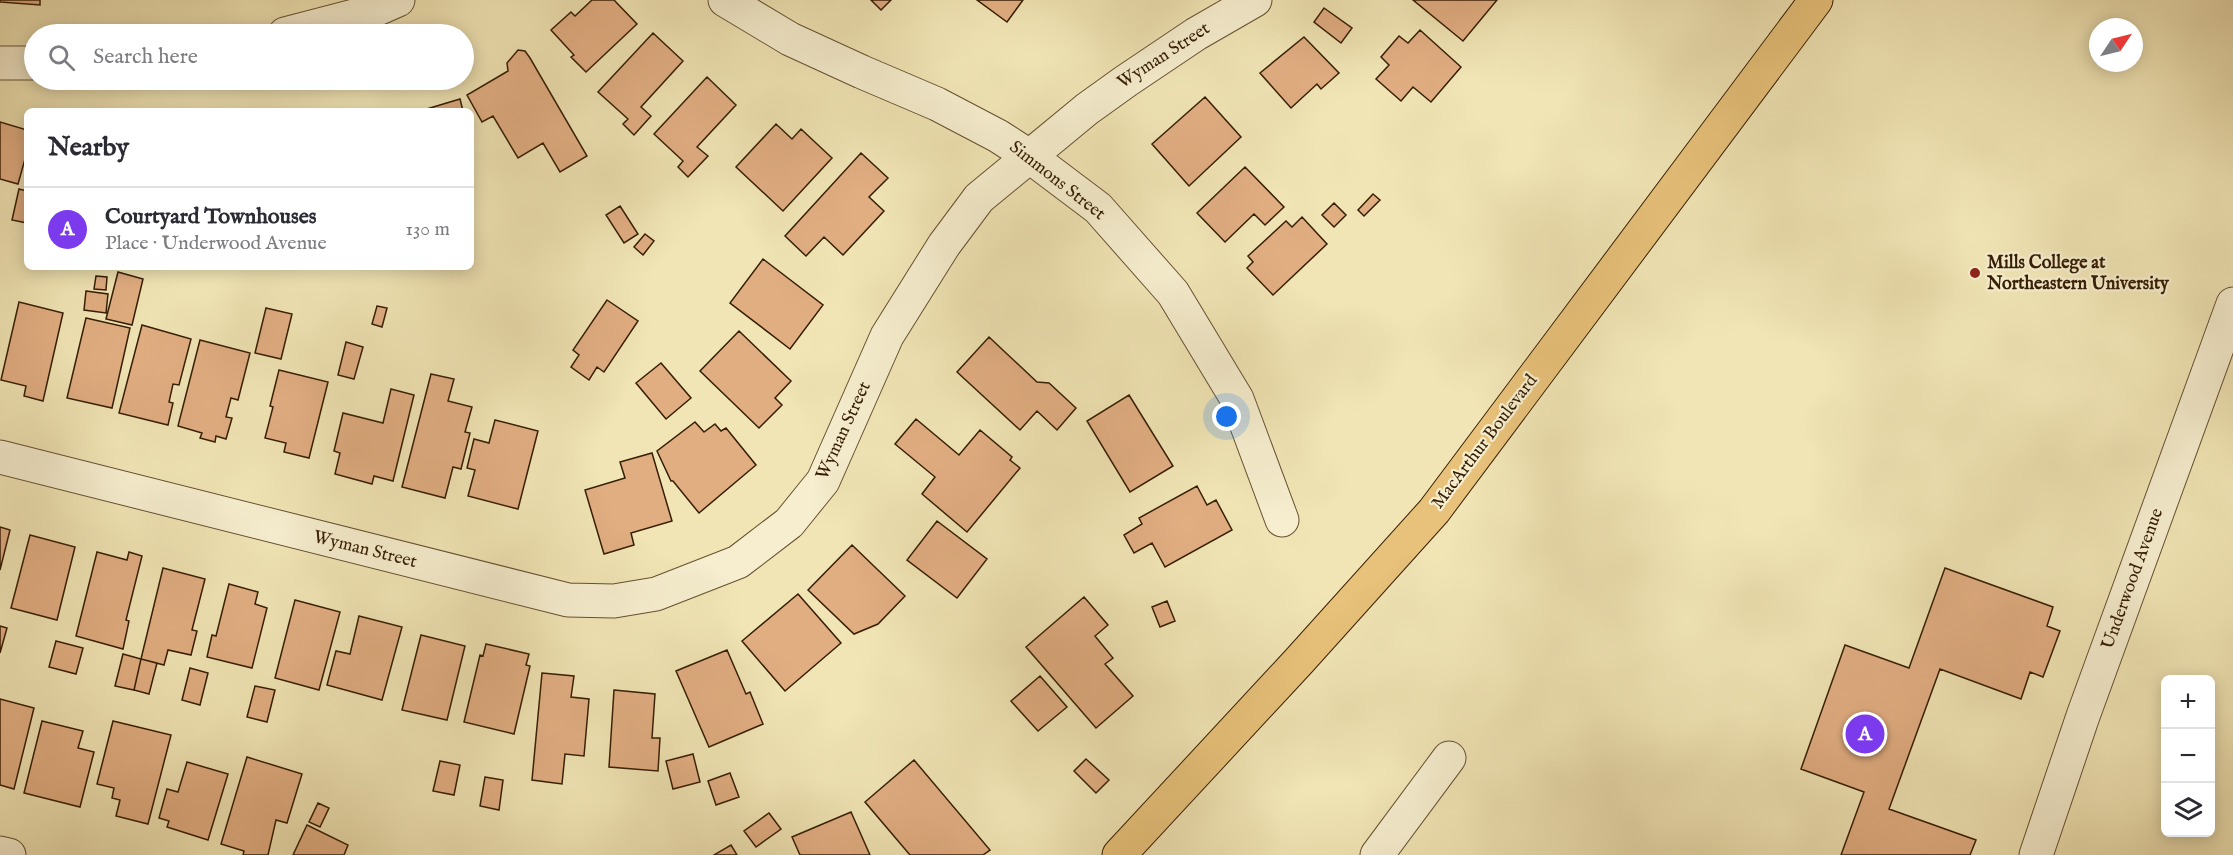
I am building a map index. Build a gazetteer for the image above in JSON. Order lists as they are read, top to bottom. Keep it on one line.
{"streets":{"main road":["MacArthur Boulevard"],"street":["Wyman Street","Simmons Street","Underwood Avenue"]},"crossings":[["Wyman Street","Simmons Street"]],"places":["Mills College at Northeastern University"],"north":"top right","page":{"search":"Search here","heading":"Nearby","list":[{"mark":"A","name":"Courtyard Townhouses","note":"Place · Underwood Avenue","value":"130 m"}],"map_buttons":["+","−"],"pins":"A"}}
